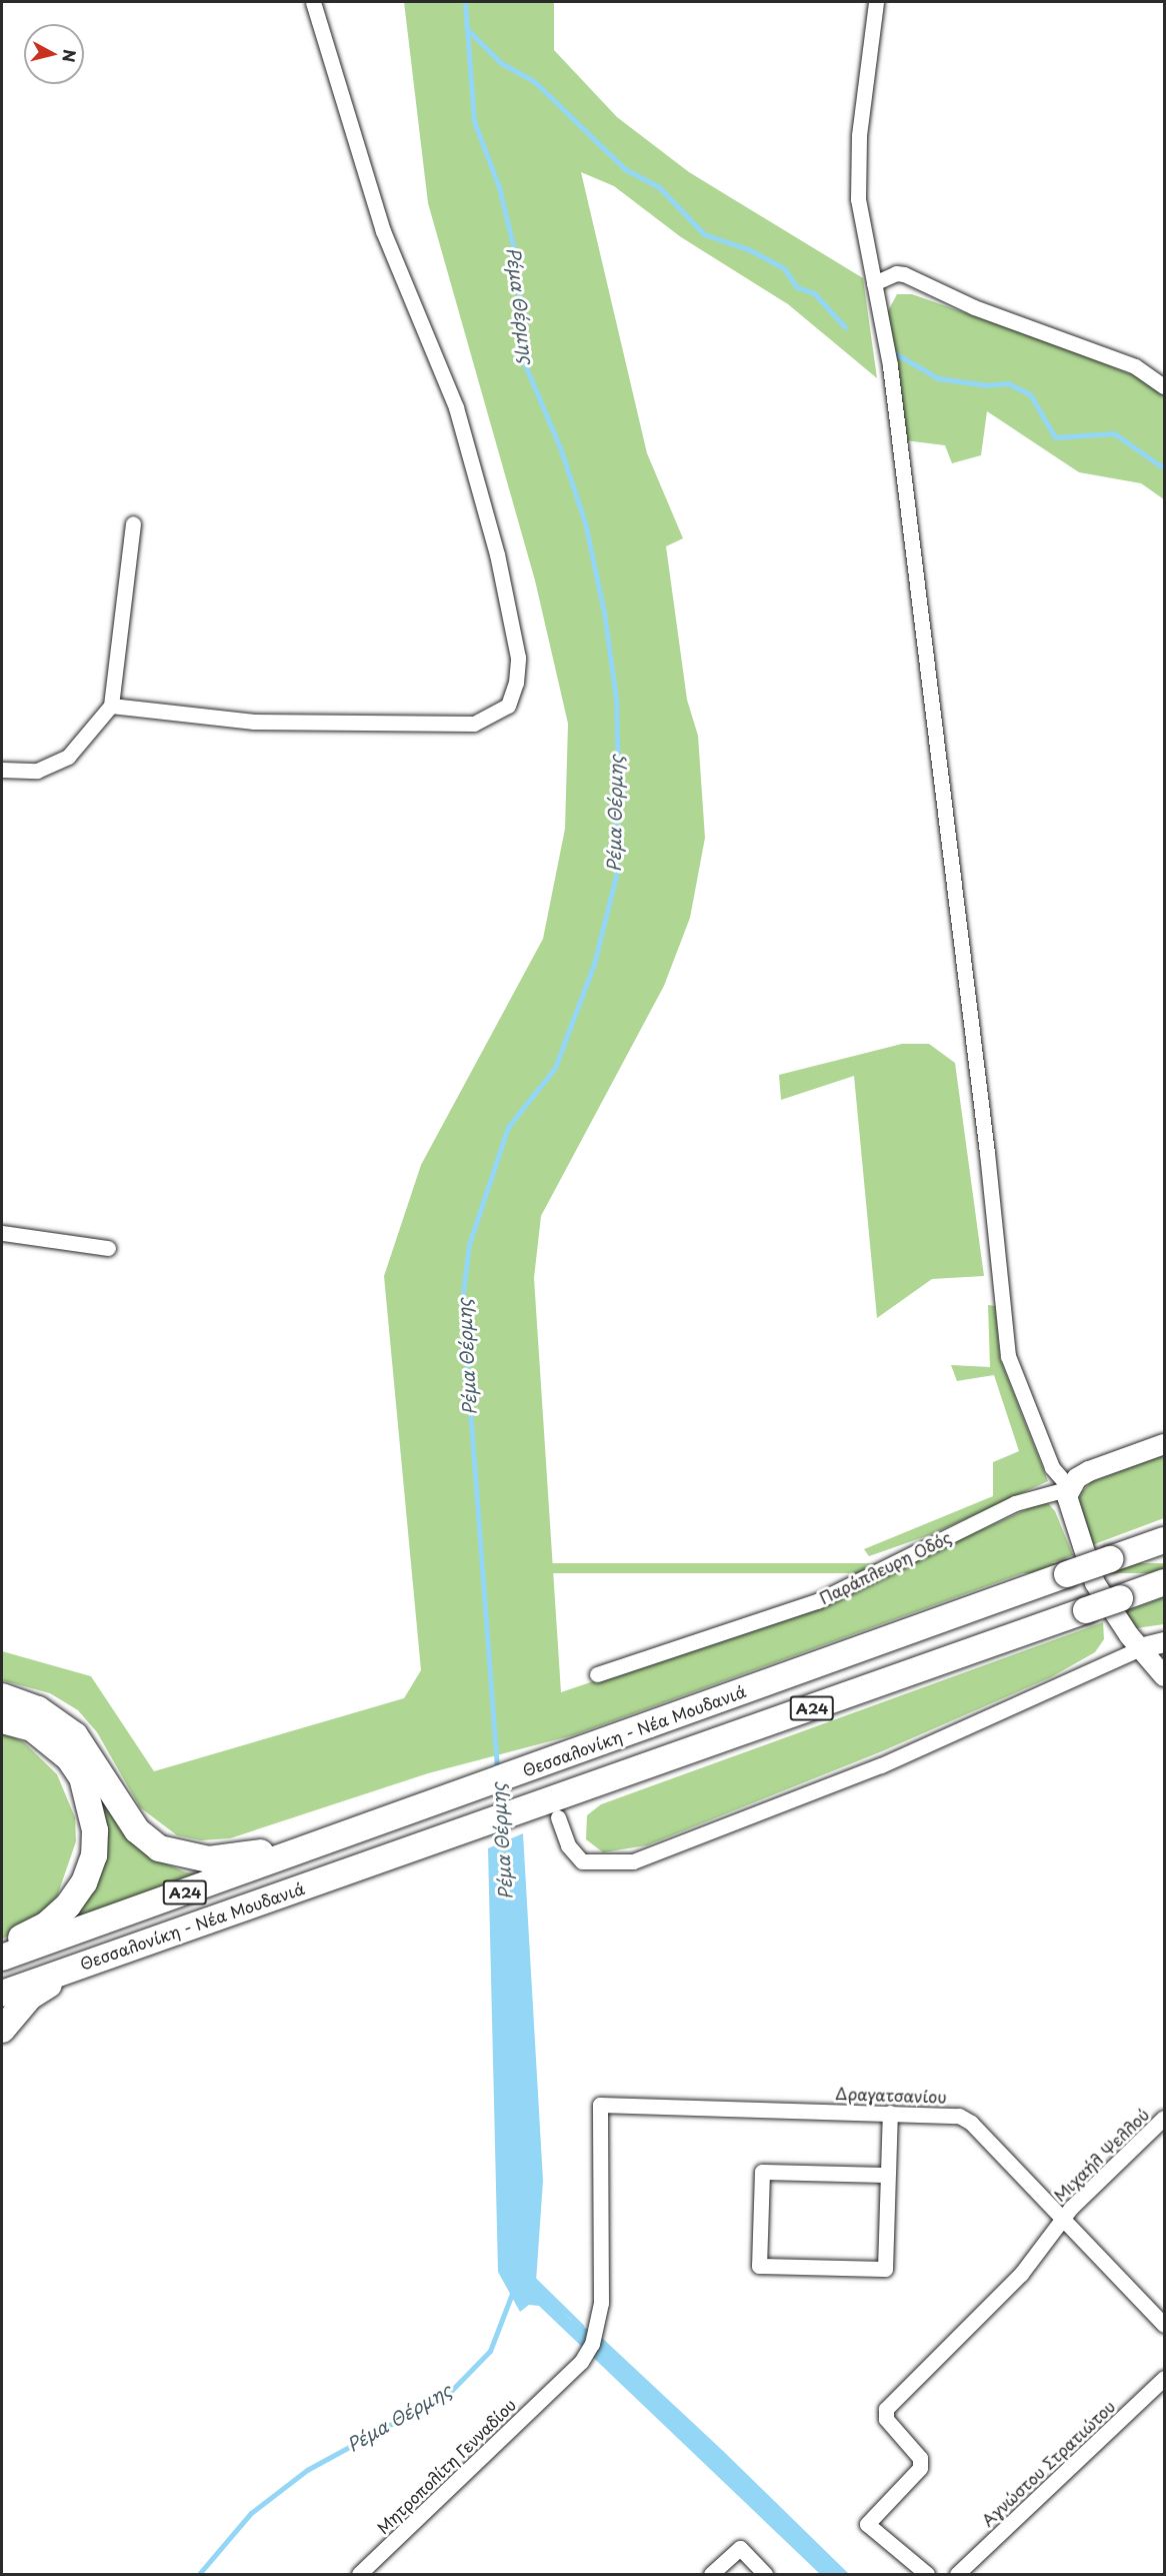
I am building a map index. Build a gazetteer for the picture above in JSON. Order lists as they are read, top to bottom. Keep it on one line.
{"streets":{"highway":["Α24","Θεσσαλονίκη - Νέα Μουδανιά"],"street":["Παράπλευρη Οδός","Δραγατσανίου","Μιχαήλ Ψελλού","Αγνώστου Στρατιώτου","Μητροπολίτη Γενναδίου"]},"crossings":[["Δραγατσανίου","Μιχαήλ Ψελλού"],["Δραγατσανίου","Μητροπολίτη Γενναδίου"]],"water":["Ρέμα Θέρμης"],"north":"right"}
